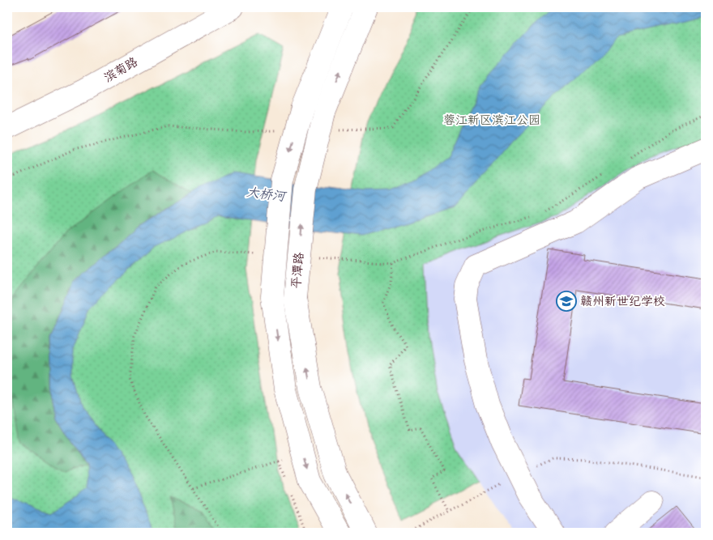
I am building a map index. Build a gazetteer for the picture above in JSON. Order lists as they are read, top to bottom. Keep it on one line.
{"streets":{"street":["滨菊路","平潭路"]},"water":["大桥河"],"parks":["蓉江新区滨江公园"],"places":{"school or university":["赣州新世纪学校"]}}
